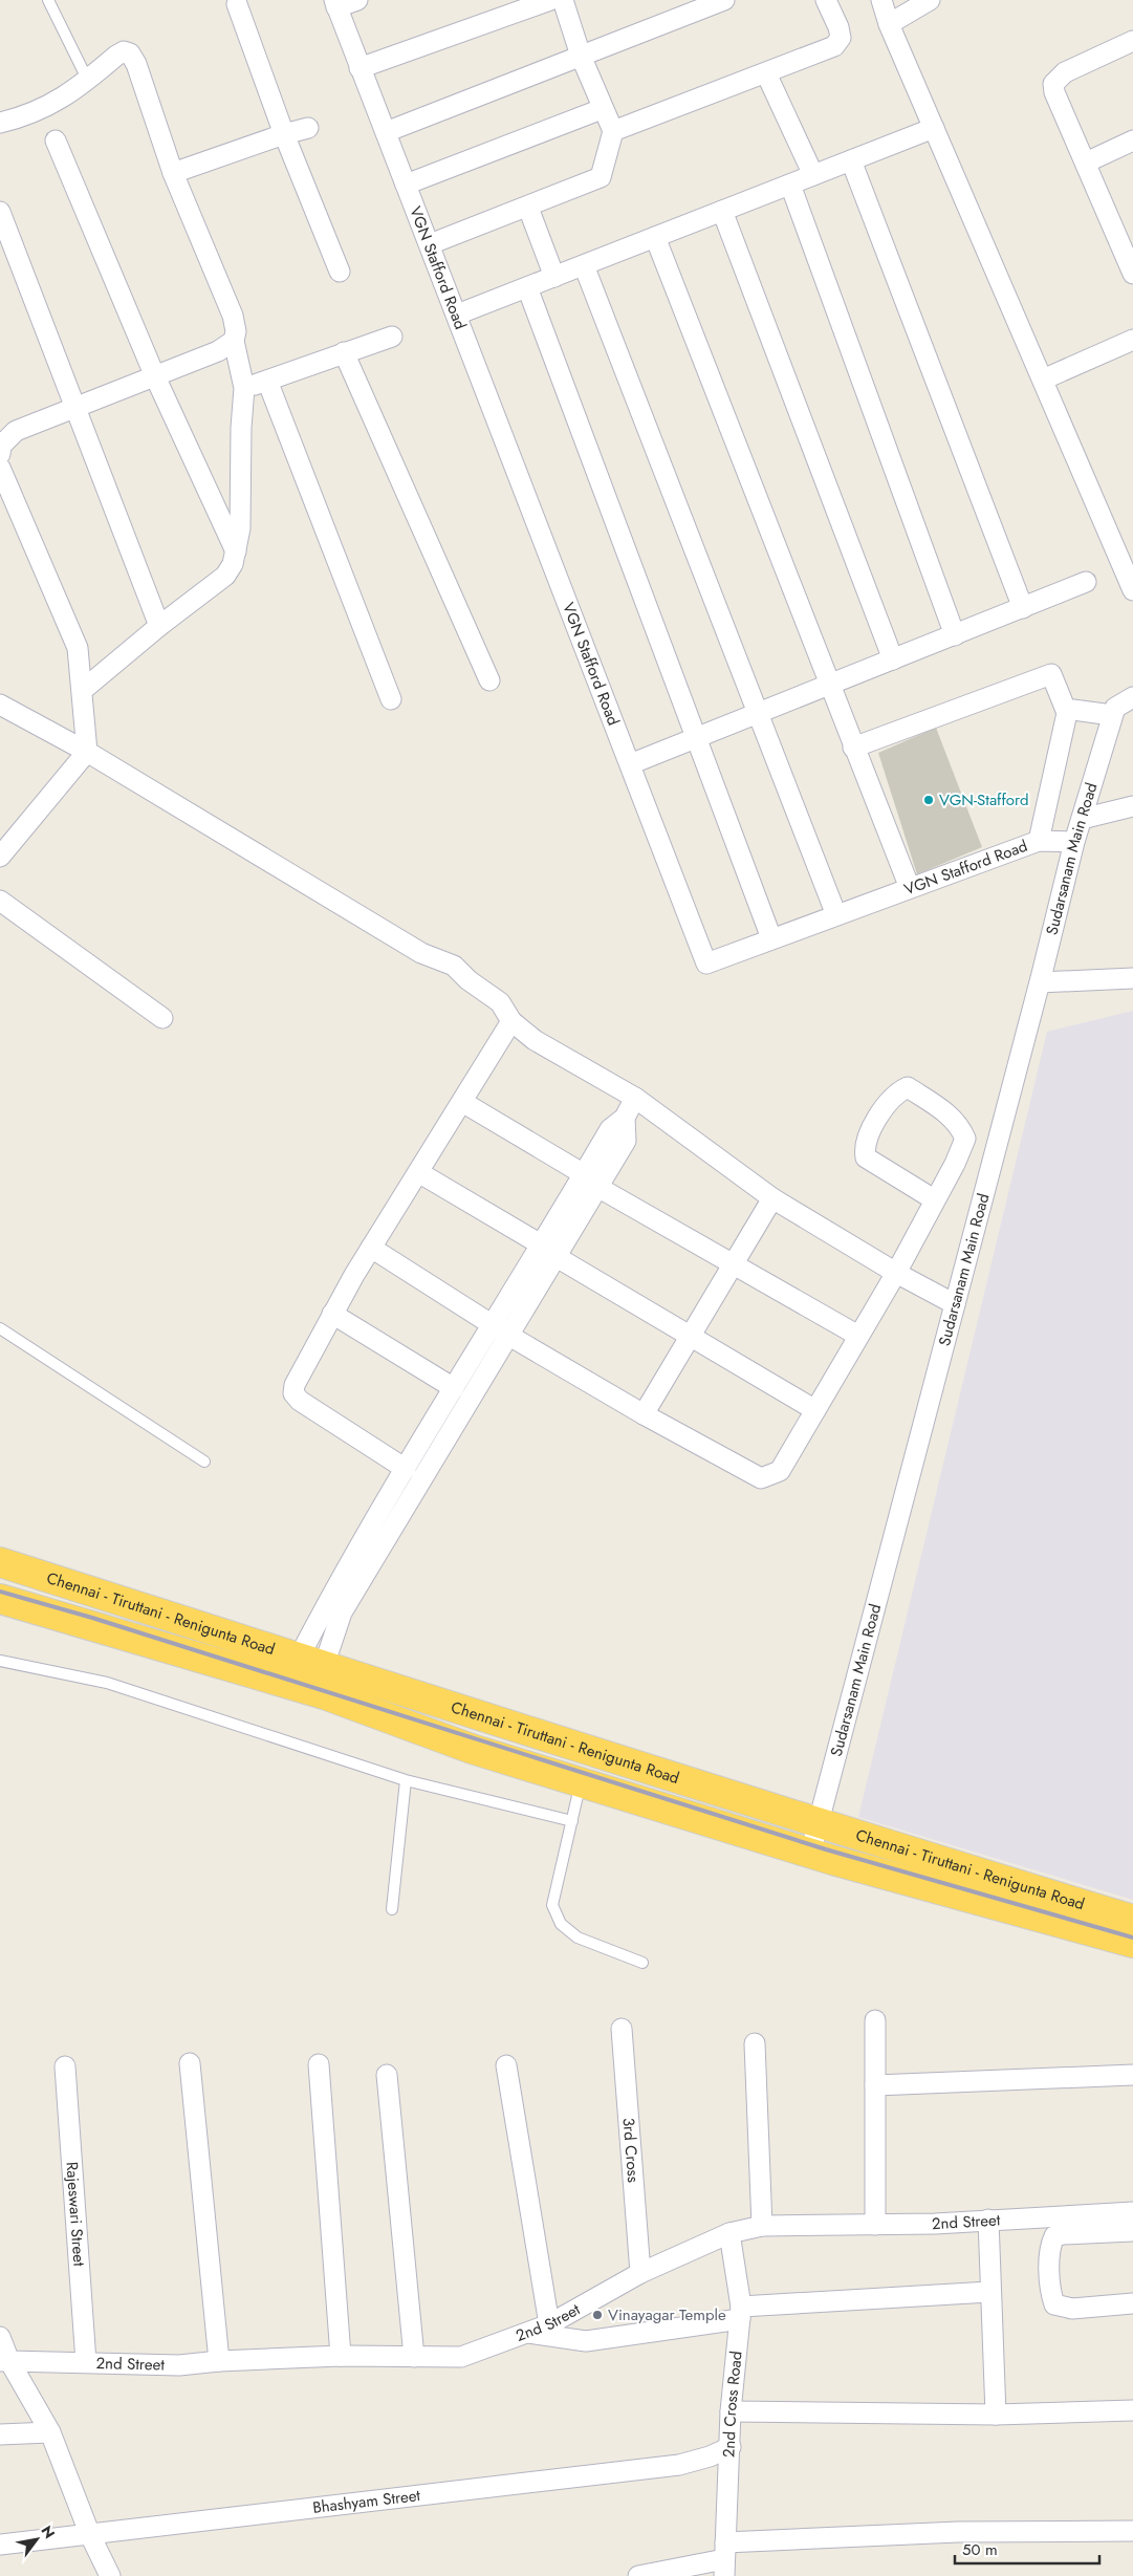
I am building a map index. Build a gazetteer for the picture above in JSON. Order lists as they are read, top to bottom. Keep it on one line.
{"streets":{"highway":["Chennai - Tiruttani - Renigunta Road"],"street":["VGN Stafford Road","Sudarsanam Main Road","3rd Cross","Rajeswari Street","2nd Street","2nd Cross Road","Bhashyam Street"]},"crossings":[["VGN Stafford Road","Sudarsanam Main Road"],["Sudarsanam Main Road","Chennai - Tiruttani - Renigunta Road"],["3rd Cross","2nd Street"],["Rajeswari Street","2nd Street"],["2nd Street","2nd Cross Road"],["2nd Cross Road","Bhashyam Street"]],"places":["VGN-Stafford","Vinayagar Temple"],"scale_bar":"50 m","north":"top right"}
